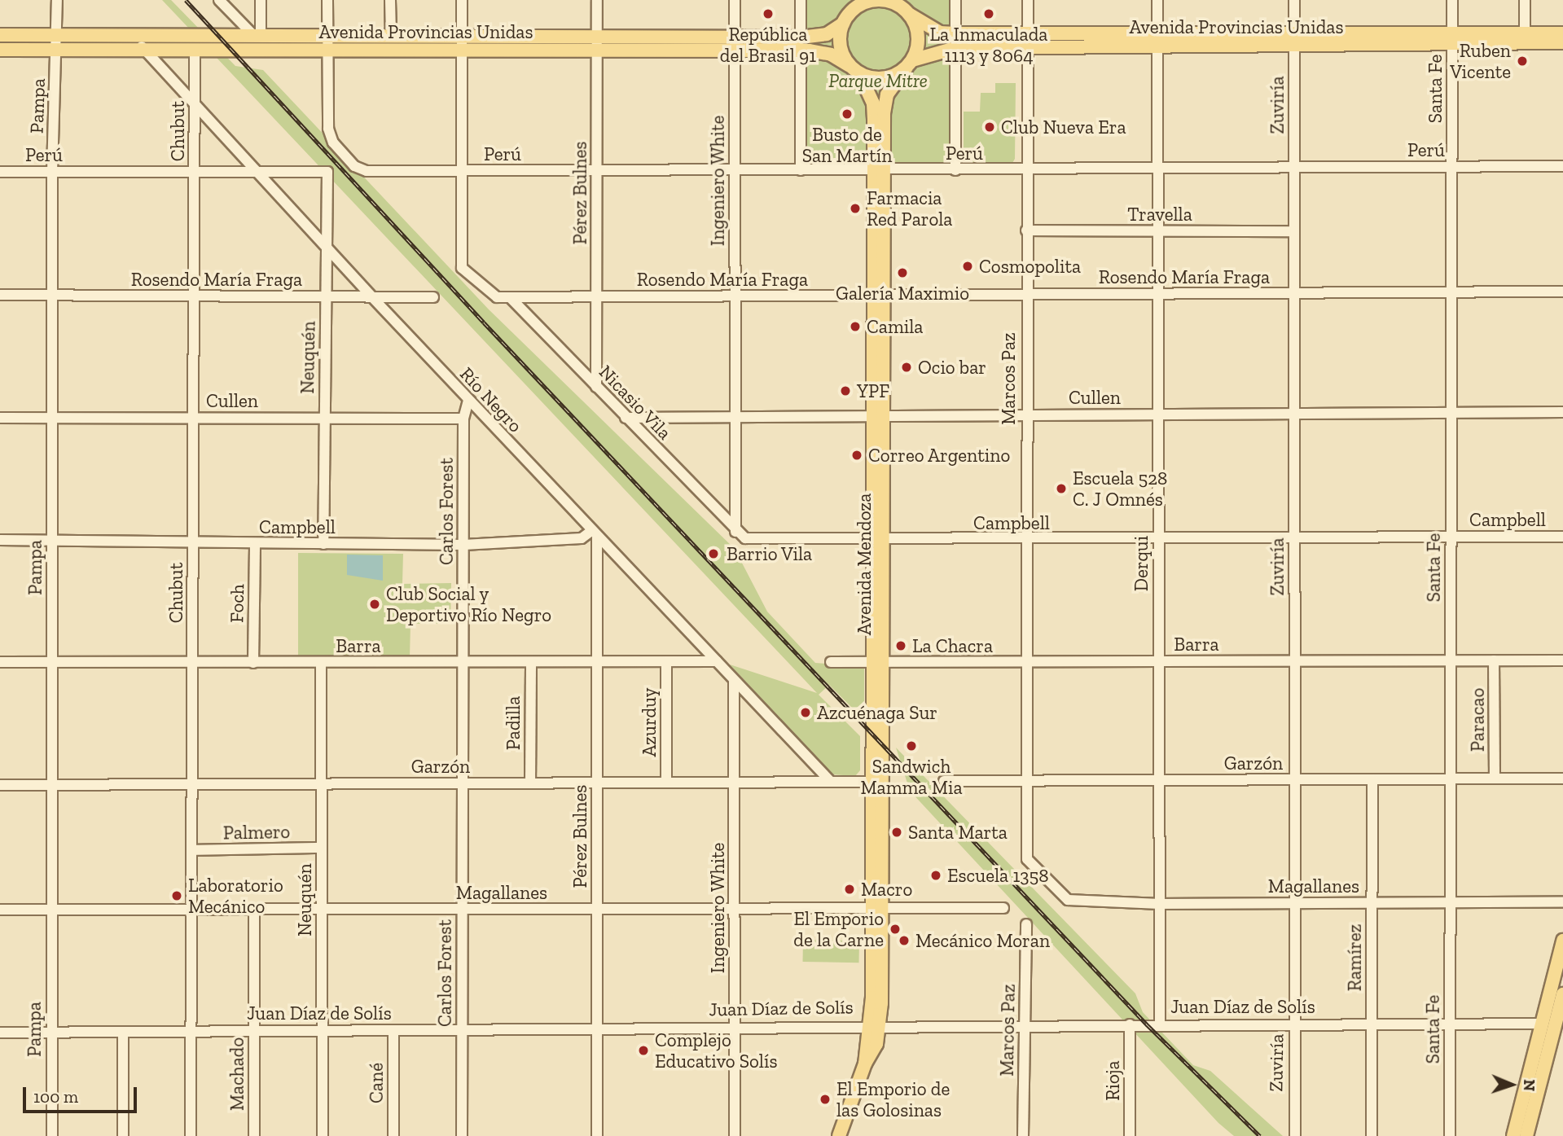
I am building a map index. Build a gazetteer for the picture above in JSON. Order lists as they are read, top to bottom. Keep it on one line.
{"streets":{"main road":["Avenida Provincias Unidas","Avenida Mendoza","Juan Díaz de Solís"],"street":["Santa Fe","Zuviría","Pampa","Chubut","Perú","Ingeniero White","Pérez Bulnes","Travella","Rosendo María Fraga","Neuquén","Marcos Paz","Cullen","Río Negro","Nicasio Vila","Carlos Forest","Campbell","Derqui","Foch","Barra","Paracao","Azurduy","Padilla","Garzón","Palmero","Magallanes","Ramírez","Machado","Rioja","Cané"]},"crossings":[["Avenida Provincias Unidas","Santa Fe"],["Avenida Provincias Unidas","Zuviría"],["Avenida Provincias Unidas","Pampa"],["Avenida Provincias Unidas","Chubut"],["Avenida Provincias Unidas","Perú"],["Avenida Provincias Unidas","Ingeniero White"],["Avenida Provincias Unidas","Pérez Bulnes"],["Avenida Provincias Unidas","Marcos Paz"],["Avenida Provincias Unidas","Río Negro"],["Avenida Provincias Unidas","Derqui"],["Avenida Provincias Unidas","Avenida Mendoza"],["Santa Fe","Perú"],["Santa Fe","Rosendo María Fraga"],["Santa Fe","Cullen"],["Santa Fe","Campbell"],["Santa Fe","Barra"],["Santa Fe","Garzón"],["Santa Fe","Magallanes"],["Santa Fe","Juan Díaz de Solís"],["Zuviría","Perú"],["Zuviría","Travella"],["Zuviría","Rosendo María Fraga"],["Zuviría","Cullen"],["Zuviría","Campbell"],["Zuviría","Barra"],["Zuviría","Garzón"],["Zuviría","Magallanes"],["Zuviría","Juan Díaz de Solís"],["Pampa","Perú"],["Pampa","Rosendo María Fraga"],["Pampa","Cullen"],["Pampa","Campbell"],["Pampa","Barra"],["Pampa","Garzón"],["Pampa","Magallanes"],["Pampa","Juan Díaz de Solís"],["Chubut","Perú"],["Chubut","Rosendo María Fraga"],["Chubut","Cullen"],["Chubut","Río Negro"],["Chubut","Campbell"],["Chubut","Barra"],["Chubut","Garzón"],["Chubut","Palmero"],["Chubut","Magallanes"],["Chubut","Juan Díaz de Solís"],["Perú","Ingeniero White"],["Perú","Pérez Bulnes"],["Perú","Rosendo María Fraga"],["Perú","Neuquén"],["Perú","Marcos Paz"],["Perú","Río Negro"],["Perú","Derqui"],["Perú","Avenida Mendoza"],["Ingeniero White","Rosendo María Fraga"],["Ingeniero White","Cullen"],["Ingeniero White","Río Negro"],["Ingeniero White","Nicasio Vila"],["Ingeniero White","Campbell"],["Ingeniero White","Garzón"],["Ingeniero White","Magallanes"],["Ingeniero White","Juan Díaz de Solís"],["Pérez Bulnes","Rosendo María Fraga"],["Pérez Bulnes","Río Negro"],["Pérez Bulnes","Nicasio Vila"],["Pérez Bulnes","Campbell"],["Pérez Bulnes","Barra"],["Pérez Bulnes","Garzón"],["Pérez Bulnes","Magallanes"],["Pérez Bulnes","Juan Díaz de Solís"],["Travella","Marcos Paz"],["Travella","Derqui"],["Rosendo María Fraga","Neuquén"],["Rosendo María Fraga","Marcos Paz"],["Rosendo María Fraga","Río Negro"],["Rosendo María Fraga","Nicasio Vila"],["Rosendo María Fraga","Derqui"],["Rosendo María Fraga","Avenida Mendoza"],["Neuquén","Cullen"],["Neuquén","Río Negro"],["Neuquén","Campbell"],["Neuquén","Barra"],["Neuquén","Garzón"],["Neuquén","Palmero"],["Neuquén","Magallanes"],["Neuquén","Juan Díaz de Solís"],["Marcos Paz","Cullen"],["Marcos Paz","Campbell"],["Marcos Paz","Barra"],["Marcos Paz","Garzón"],["Marcos Paz","Magallanes"],["Marcos Paz","Juan Díaz de Solís"],["Cullen","Nicasio Vila"],["Cullen","Carlos Forest"],["Cullen","Derqui"],["Cullen","Avenida Mendoza"],["Río Negro","Carlos Forest"],["Río Negro","Campbell"],["Río Negro","Barra"],["Río Negro","Garzón"],["Nicasio Vila","Campbell"],["Carlos Forest","Campbell"],["Carlos Forest","Barra"],["Carlos Forest","Garzón"],["Carlos Forest","Magallanes"],["Carlos Forest","Juan Díaz de Solís"],["Campbell","Derqui"],["Campbell","Avenida Mendoza"],["Campbell","Foch"],["Derqui","Barra"],["Derqui","Garzón"],["Derqui","Magallanes"],["Derqui","Juan Díaz de Solís"],["Avenida Mendoza","Barra"],["Avenida Mendoza","Garzón"],["Avenida Mendoza","Magallanes"],["Avenida Mendoza","Juan Díaz de Solís"],["Foch","Barra"],["Barra","Paracao"],["Barra","Azurduy"],["Barra","Padilla"],["Paracao","Garzón"],["Azurduy","Garzón"],["Padilla","Garzón"],["Garzón","Ramírez"],["Magallanes","Ramírez"],["Magallanes","Machado"],["Ramírez","Juan Díaz de Solís"],["Juan Díaz de Solís","Machado"],["Juan Díaz de Solís","Rioja"],["Juan Díaz de Solís","Cané"]],"parks":["Parque Mitre"],"places":["República del Brasil 91","La Inmaculada 1113 y 8064","Ruben Vicente","Busto de San Martín","Club Nueva Era","Farmacia Red Parola","Cosmopolita","Galería Maximio","Camila","Ocio bar","YPF","Correo Argentino","Escuela 528 C. J Omnés","Barrio Vila","Club Social y Deportivo Río Negro","La Chacra","Azcuénaga Sur","Sandwich Mamma Mia","Santa Marta","Escuela 1358","Macro","Laboratorio Mecánico","El Emporio de la Carne","Mecánico Moran","Complejo Educativo Solís","El Emporio de las Golosinas"],"scale_bar":"100 m","north":"right"}
